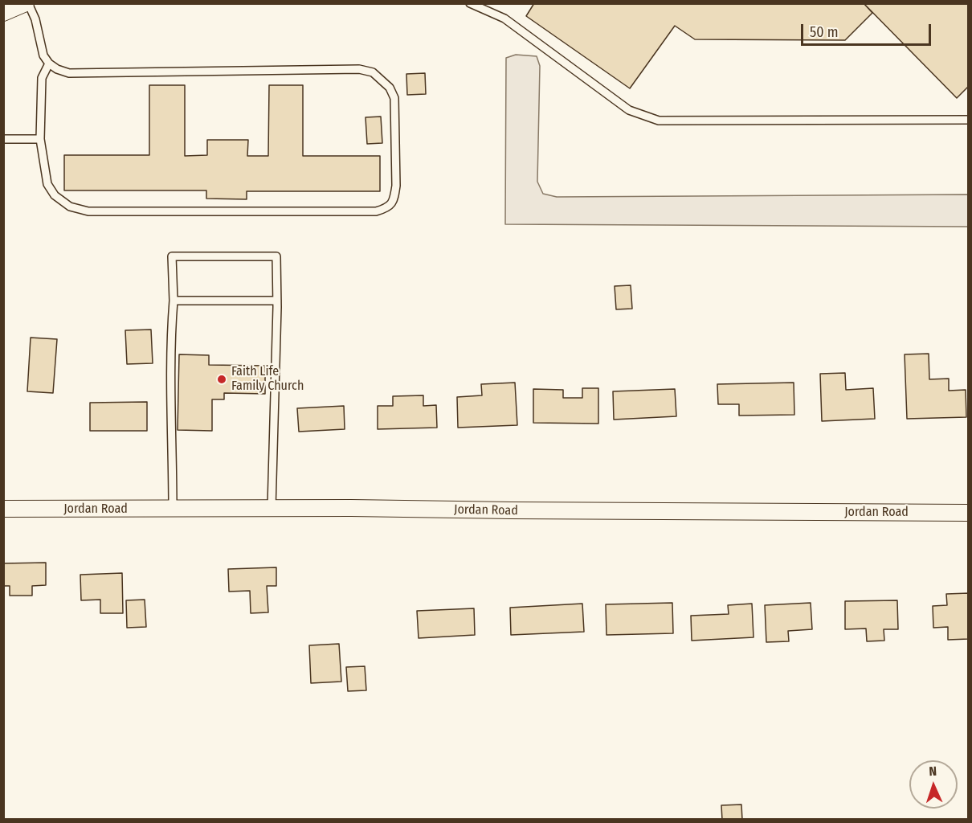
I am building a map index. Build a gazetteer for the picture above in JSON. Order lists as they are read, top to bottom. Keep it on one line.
{"streets":{"street":["Jordan Road"]},"places":["Faith Life Family Church"],"scale_bar":"50 m","north":"top"}
